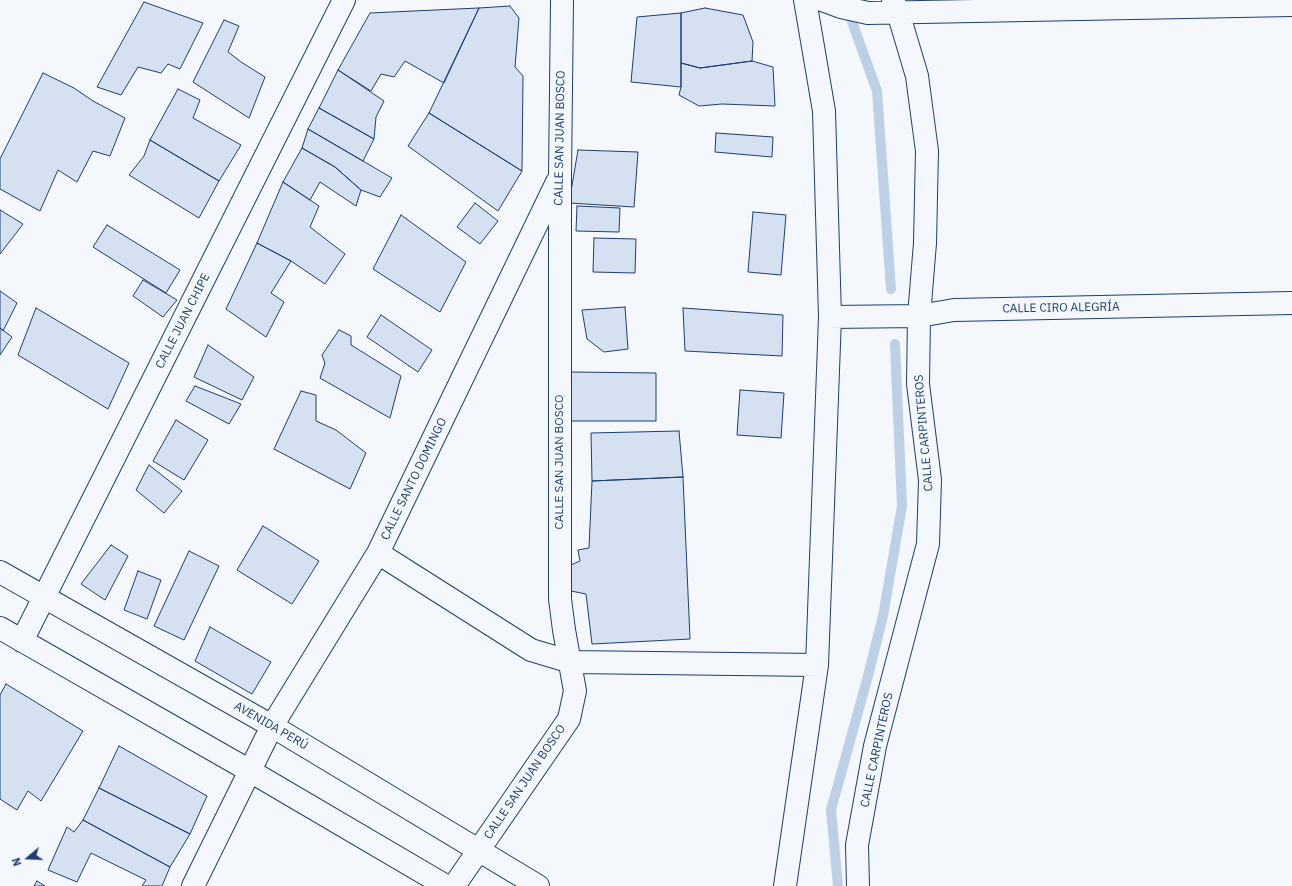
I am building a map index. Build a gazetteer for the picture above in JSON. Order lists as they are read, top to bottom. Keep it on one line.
{"streets":{"street":["CALLE SAN JUAN BOSCO","CALLE CIRO ALEGRÍA","CALLE JUAN CHIPE","CALLE CARPINTEROS","CALLE SANTO DOMINGO","AVENIDA PERÚ"]},"crossings":[["CALLE SAN JUAN BOSCO","CALLE SANTO DOMINGO"],["CALLE SAN JUAN BOSCO","AVENIDA PERÚ"],["CALLE CIRO ALEGRÍA","CALLE CARPINTEROS"],["CALLE JUAN CHIPE","AVENIDA PERÚ"],["CALLE SANTO DOMINGO","AVENIDA PERÚ"]],"north":"left"}
